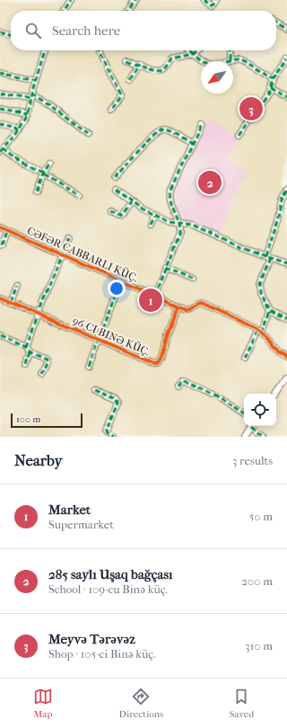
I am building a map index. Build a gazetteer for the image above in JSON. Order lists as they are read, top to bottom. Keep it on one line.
{"streets":{"cycle path":["CƏFƏR CABBARLI KÜÇ.","96-CI BINƏ KÜÇ."]},"scale_bar":"100 m","north":"bottom left","page":{"search":"Search here","pins":["3","2","1"],"scale":"100 m","heading":["Nearby","3 results"],"list":[{"mark":"1","name":"Market","note":"Supermarket","value":"50 m"},{"mark":"2","name":"285 saylı Uşaq bağçası","note":"School · 109-cu Binə küç.","value":"200 m"},{"mark":"3","name":"Meyvə Tərəvəz","note":"Shop · 105-ci Binə küç.","value":"310 m"}],"nav":["Map","Directions","Saved"]}}
